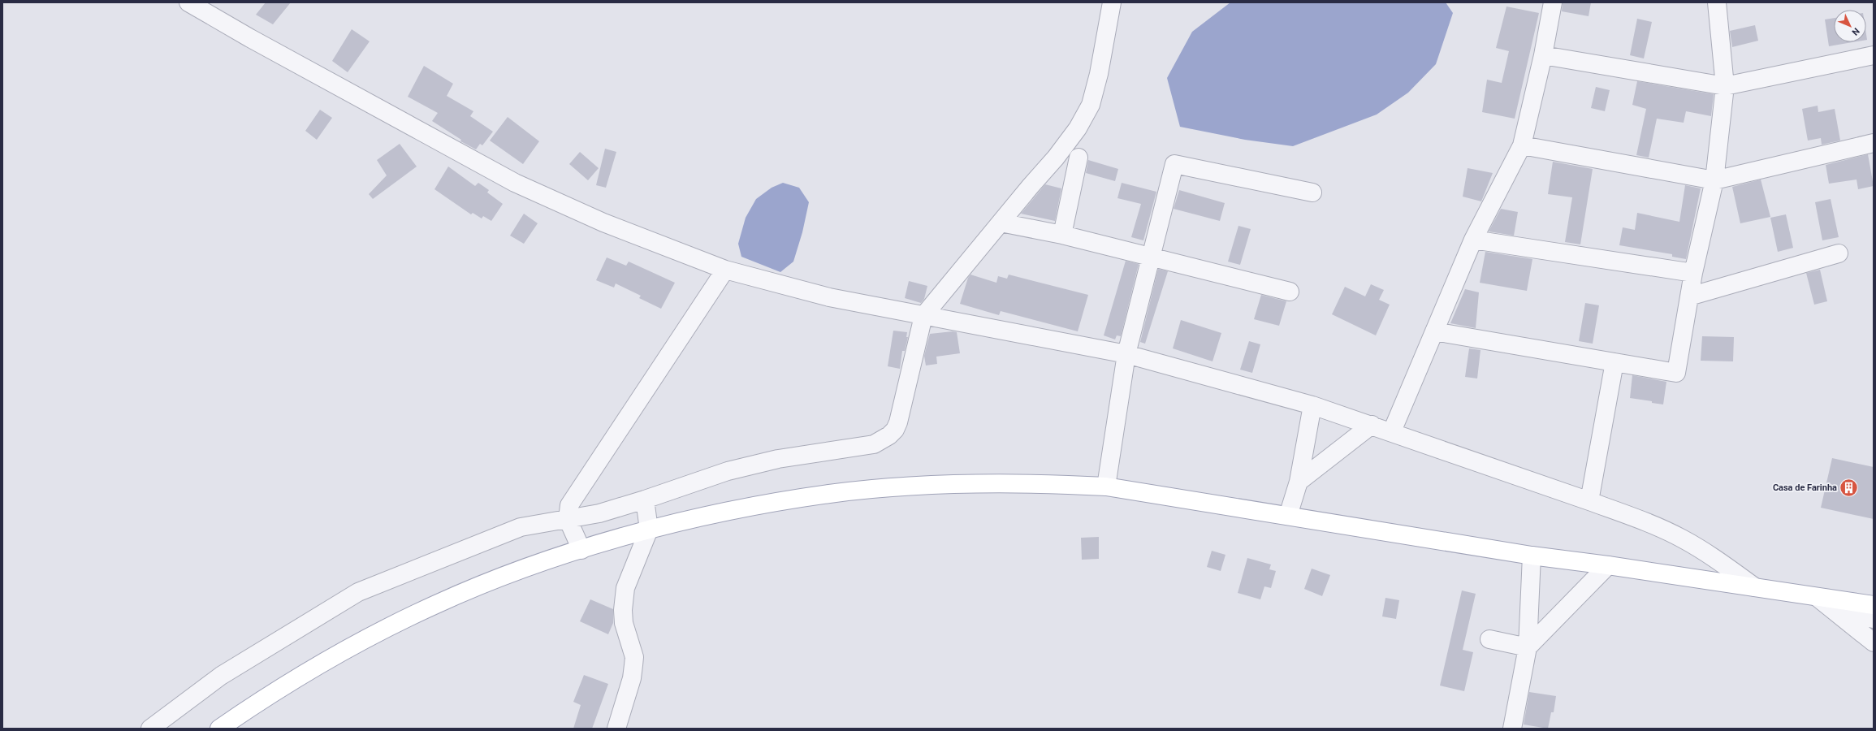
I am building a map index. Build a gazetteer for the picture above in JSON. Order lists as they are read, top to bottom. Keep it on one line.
{"places":{"building":["Casa de Farinha"]},"north":"bottom right"}
